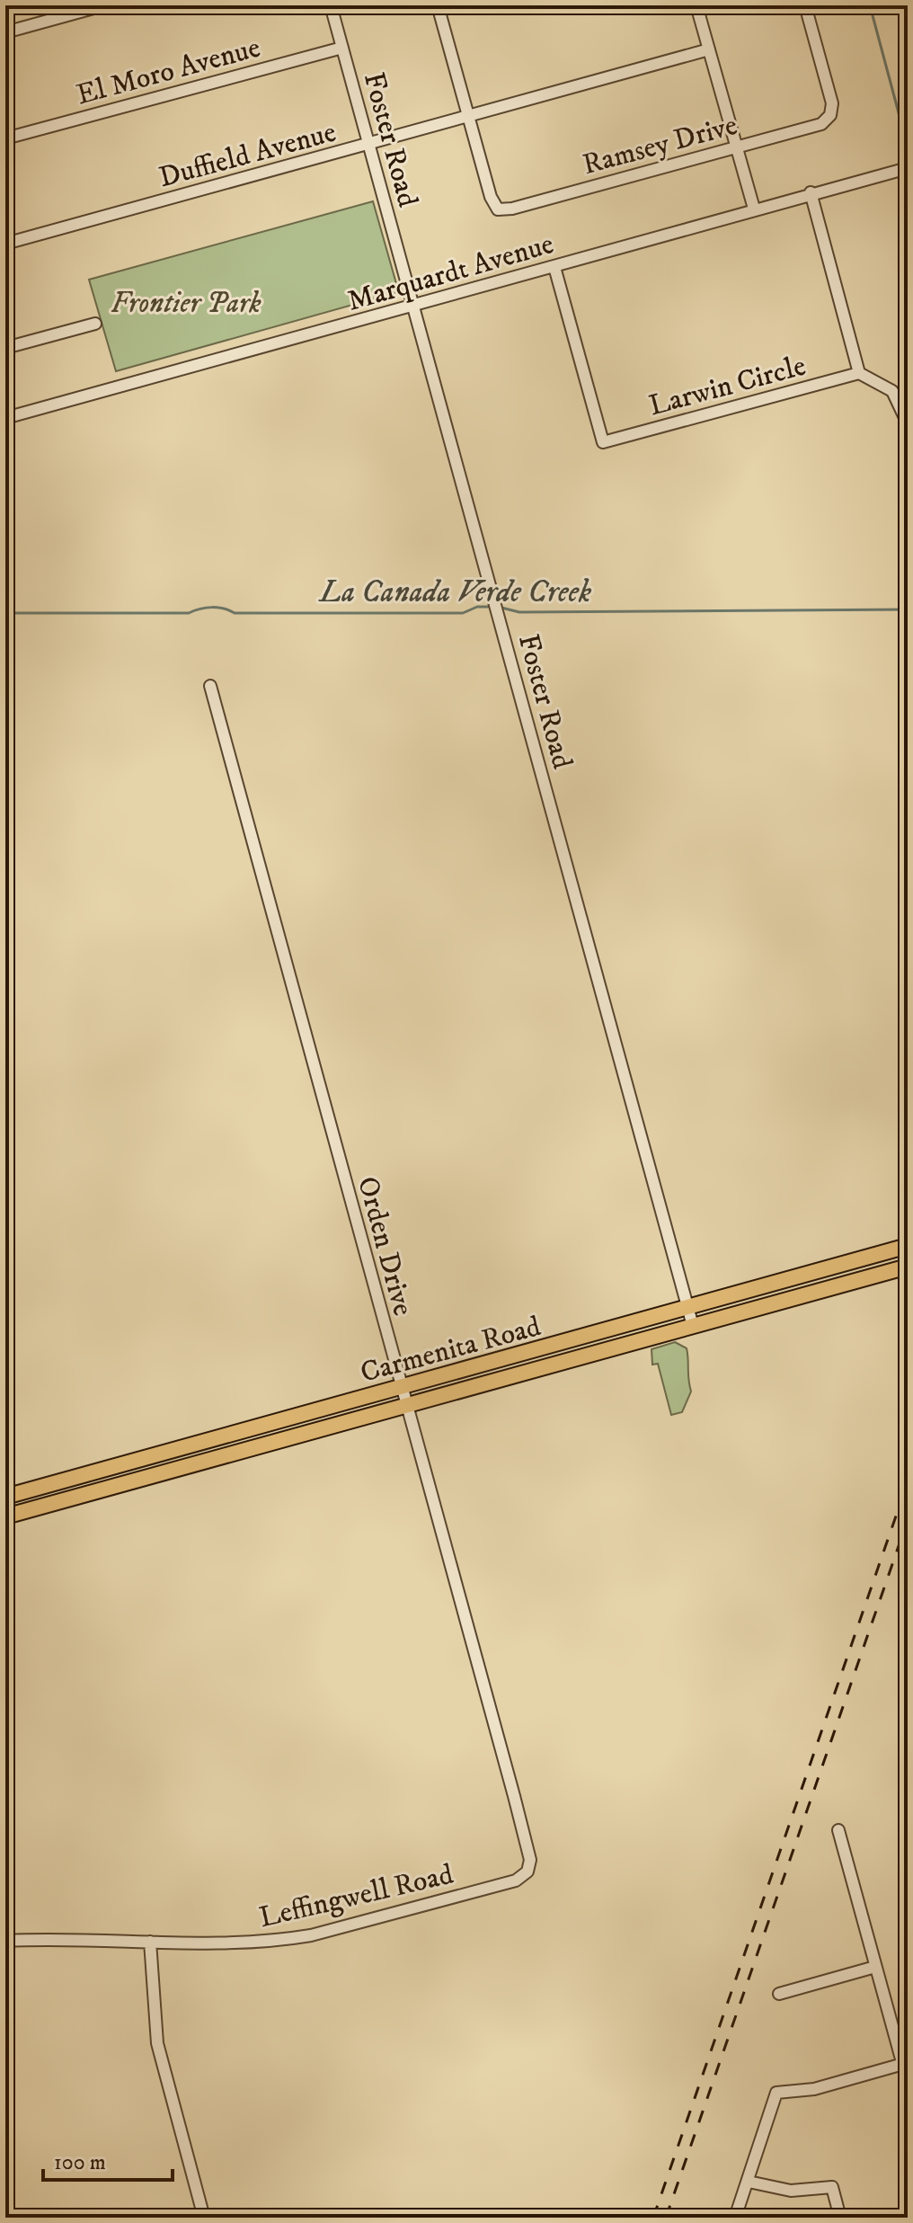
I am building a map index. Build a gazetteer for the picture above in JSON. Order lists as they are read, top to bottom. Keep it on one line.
{"streets":{"main road":["Carmenita Road"],"street":["El Moro Avenue","Foster Road","Ramsey Drive","Duffield Avenue","Marquardt Avenue","Larwin Circle","Orden Drive","Leffingwell Road"]},"crossings":[["El Moro Avenue","Foster Road"],["Foster Road","Duffield Avenue"],["Foster Road","Marquardt Avenue"],["Foster Road","Carmenita Road"],["Ramsey Drive","Duffield Avenue"],["Marquardt Avenue","Larwin Circle"],["Orden Drive","Carmenita Road"],["Orden Drive","Leffingwell Road"]],"water":["La Canada Verde Creek"],"parks":["Frontier Park"],"scale_bar":"100 m"}
